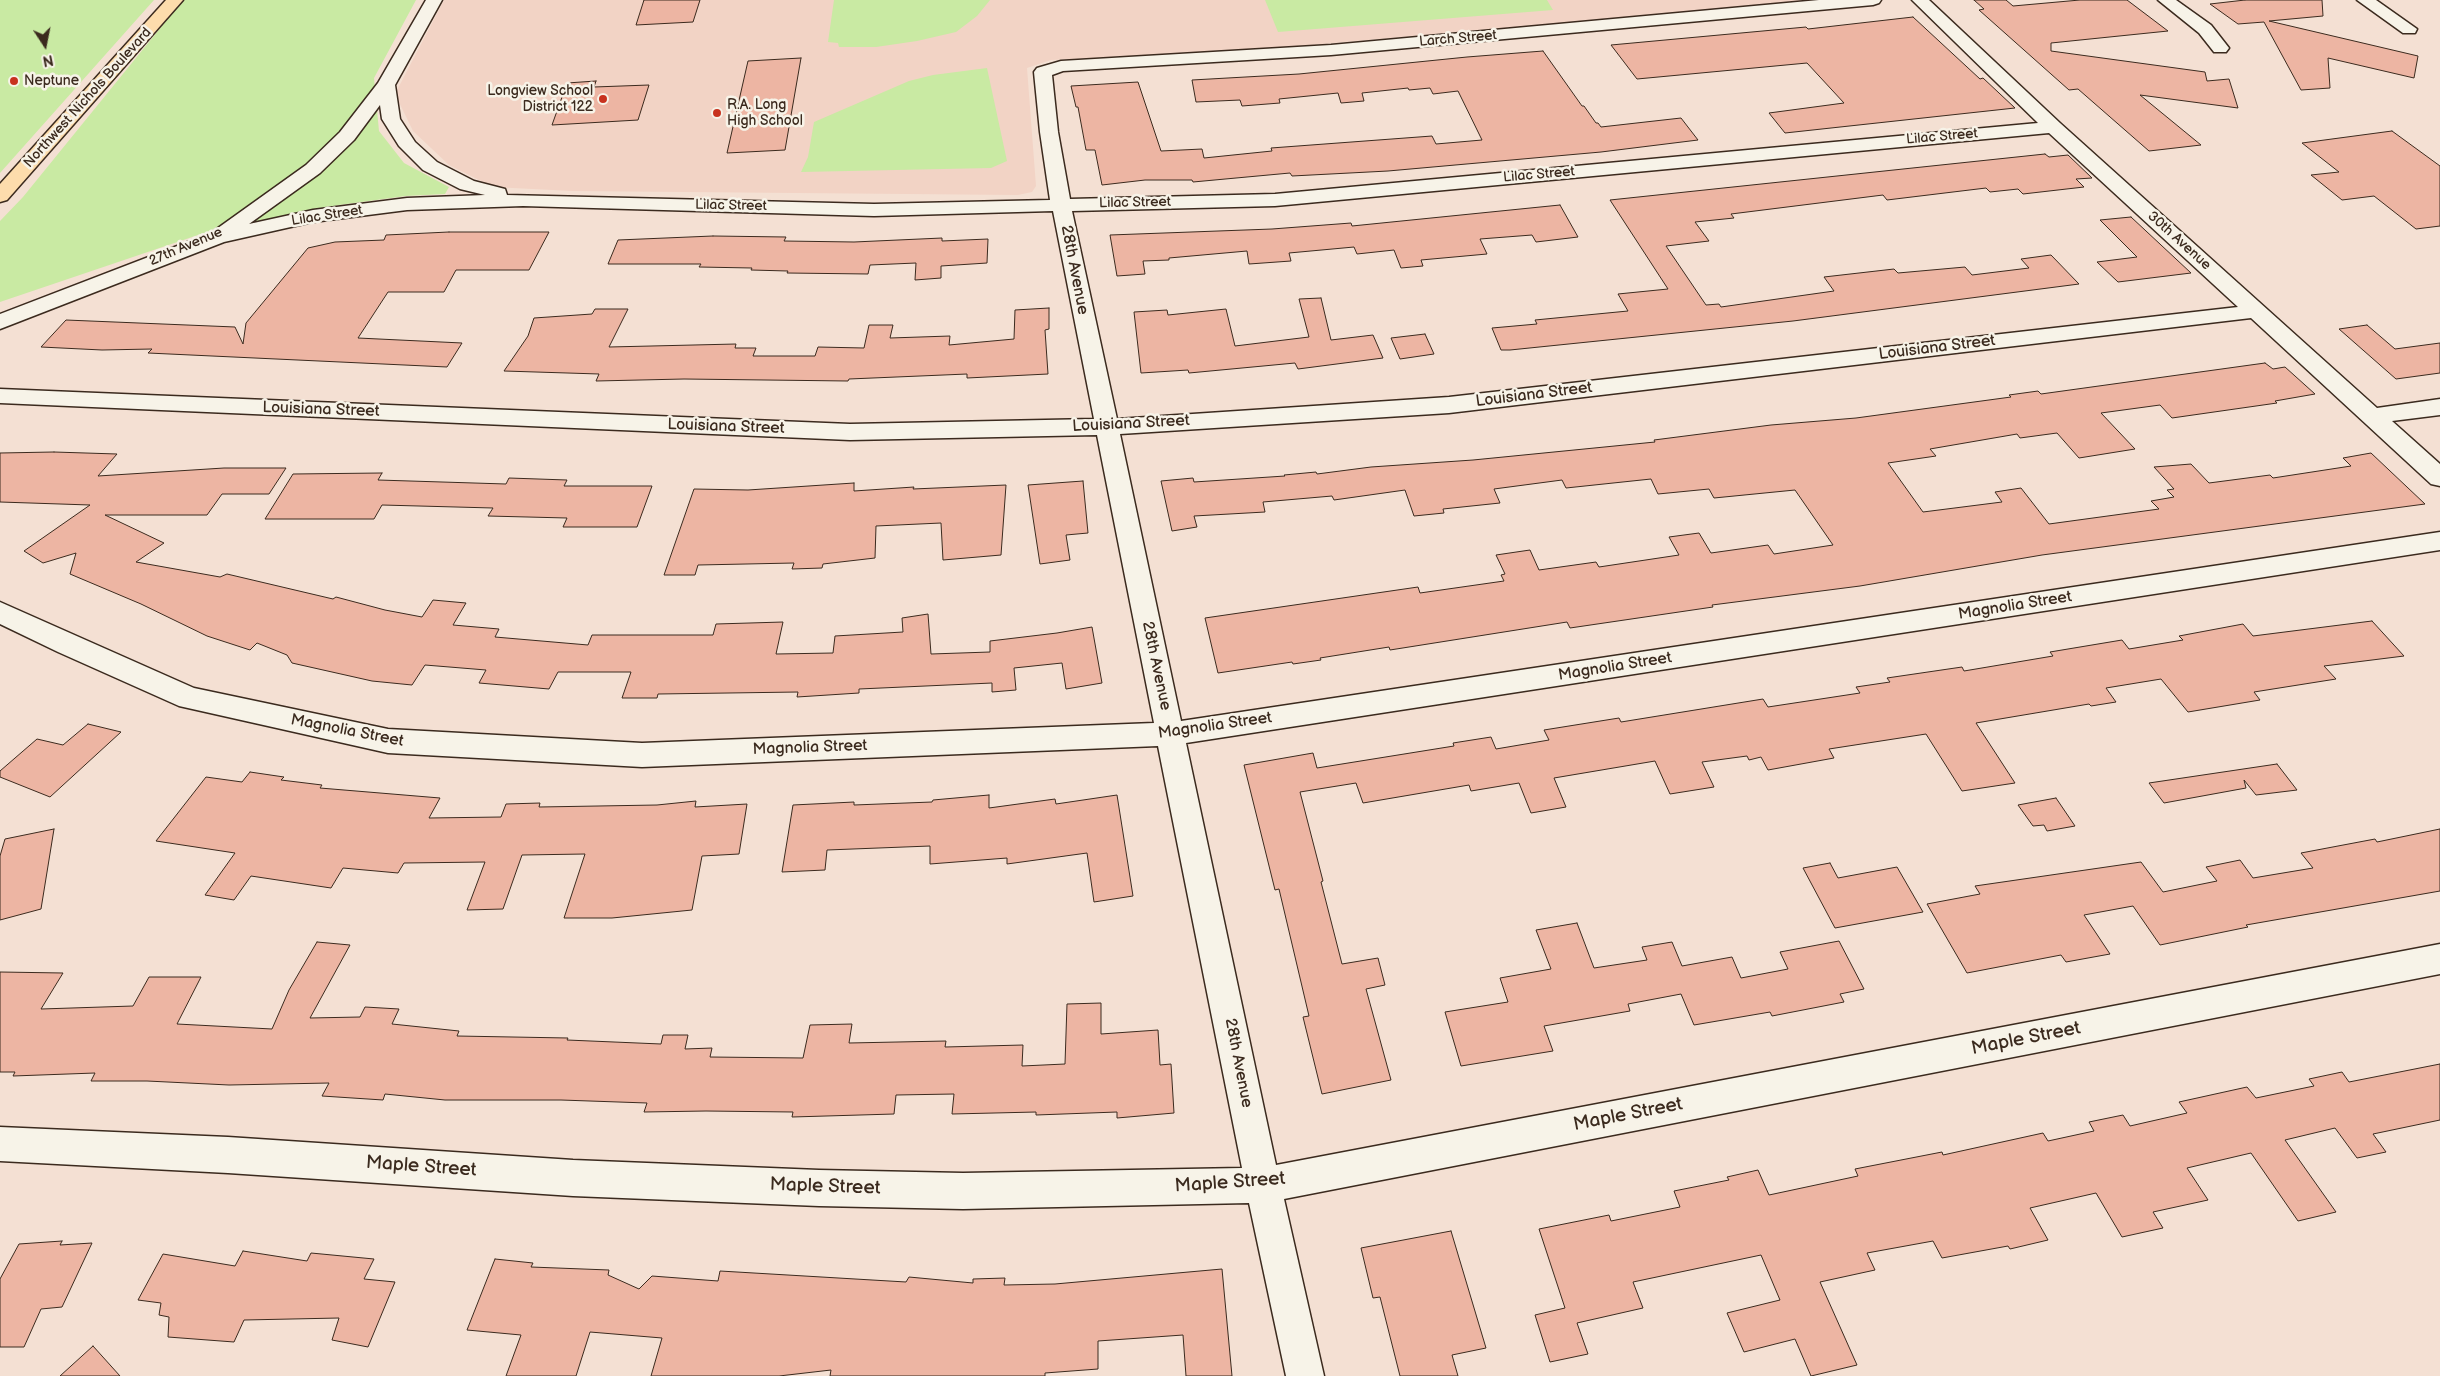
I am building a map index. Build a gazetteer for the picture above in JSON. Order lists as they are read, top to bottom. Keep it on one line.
{"streets":{"main road":["Northwest Nichols Boulevard"],"street":["Larch Street","Lilac Street","30th Avenue","27th Avenue","28th Avenue","Louisiana Street","Magnolia Street","Maple Street"]},"crossings":[["Larch Street","28th Avenue"],["Lilac Street","30th Avenue"],["Lilac Street","27th Avenue"],["Lilac Street","28th Avenue"],["30th Avenue","Louisiana Street"],["28th Avenue","Louisiana Street"],["28th Avenue","Magnolia Street"],["28th Avenue","Maple Street"]],"places":["Neptune","Longview School District 122","R.A. Long High School"],"north":"bottom"}
